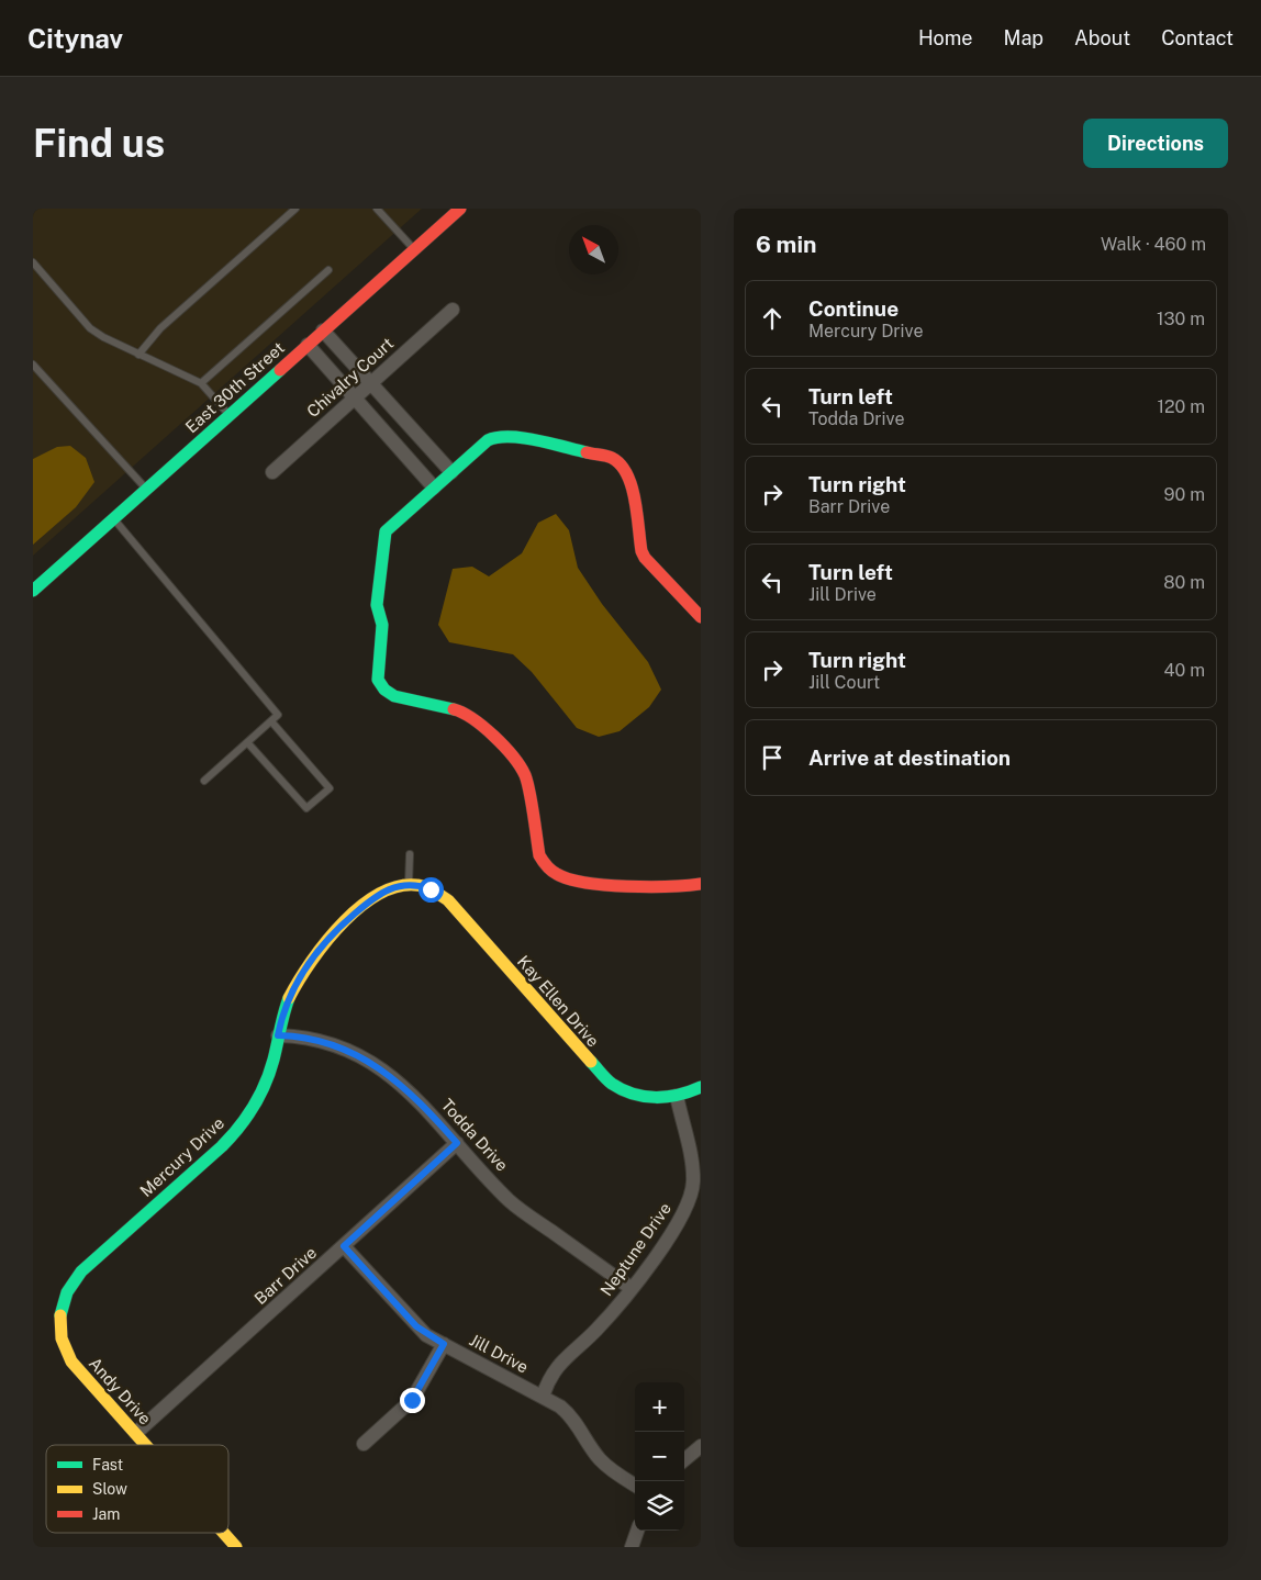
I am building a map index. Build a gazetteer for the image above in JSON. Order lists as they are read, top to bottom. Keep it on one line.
{"streets":{"street":["Chivalry Court","East 30th Street","Kay Ellen Drive","Todda Drive","Mercury Drive","Neptune Drive","Barr Drive","Jill Drive","Andy Drive"]},"crossings":[["Kay Ellen Drive","Mercury Drive"],["Kay Ellen Drive","Neptune Drive"],["Todda Drive","Mercury Drive"],["Todda Drive","Neptune Drive"],["Todda Drive","Barr Drive"],["Mercury Drive","Andy Drive"],["Neptune Drive","Jill Drive"],["Barr Drive","Jill Drive"],["Barr Drive","Andy Drive"]],"legend":["Fast","Slow","Jam"],"north":"top left","page":{"header":"Citynav","nav":["Home","Map","About","Contact"],"buttons":"Directions","title":"Find us","heading":["6 min","Walk · 460 m"],"list":[["Continue","Mercury Drive","130 m"],["Turn left","Todda Drive","120 m"],["Turn right","Barr Drive","90 m"],["Turn left","Jill Drive","80 m"],["Turn right","Jill Court","40 m"],"Arrive at destination"],"map_buttons":["+","−"]}}
